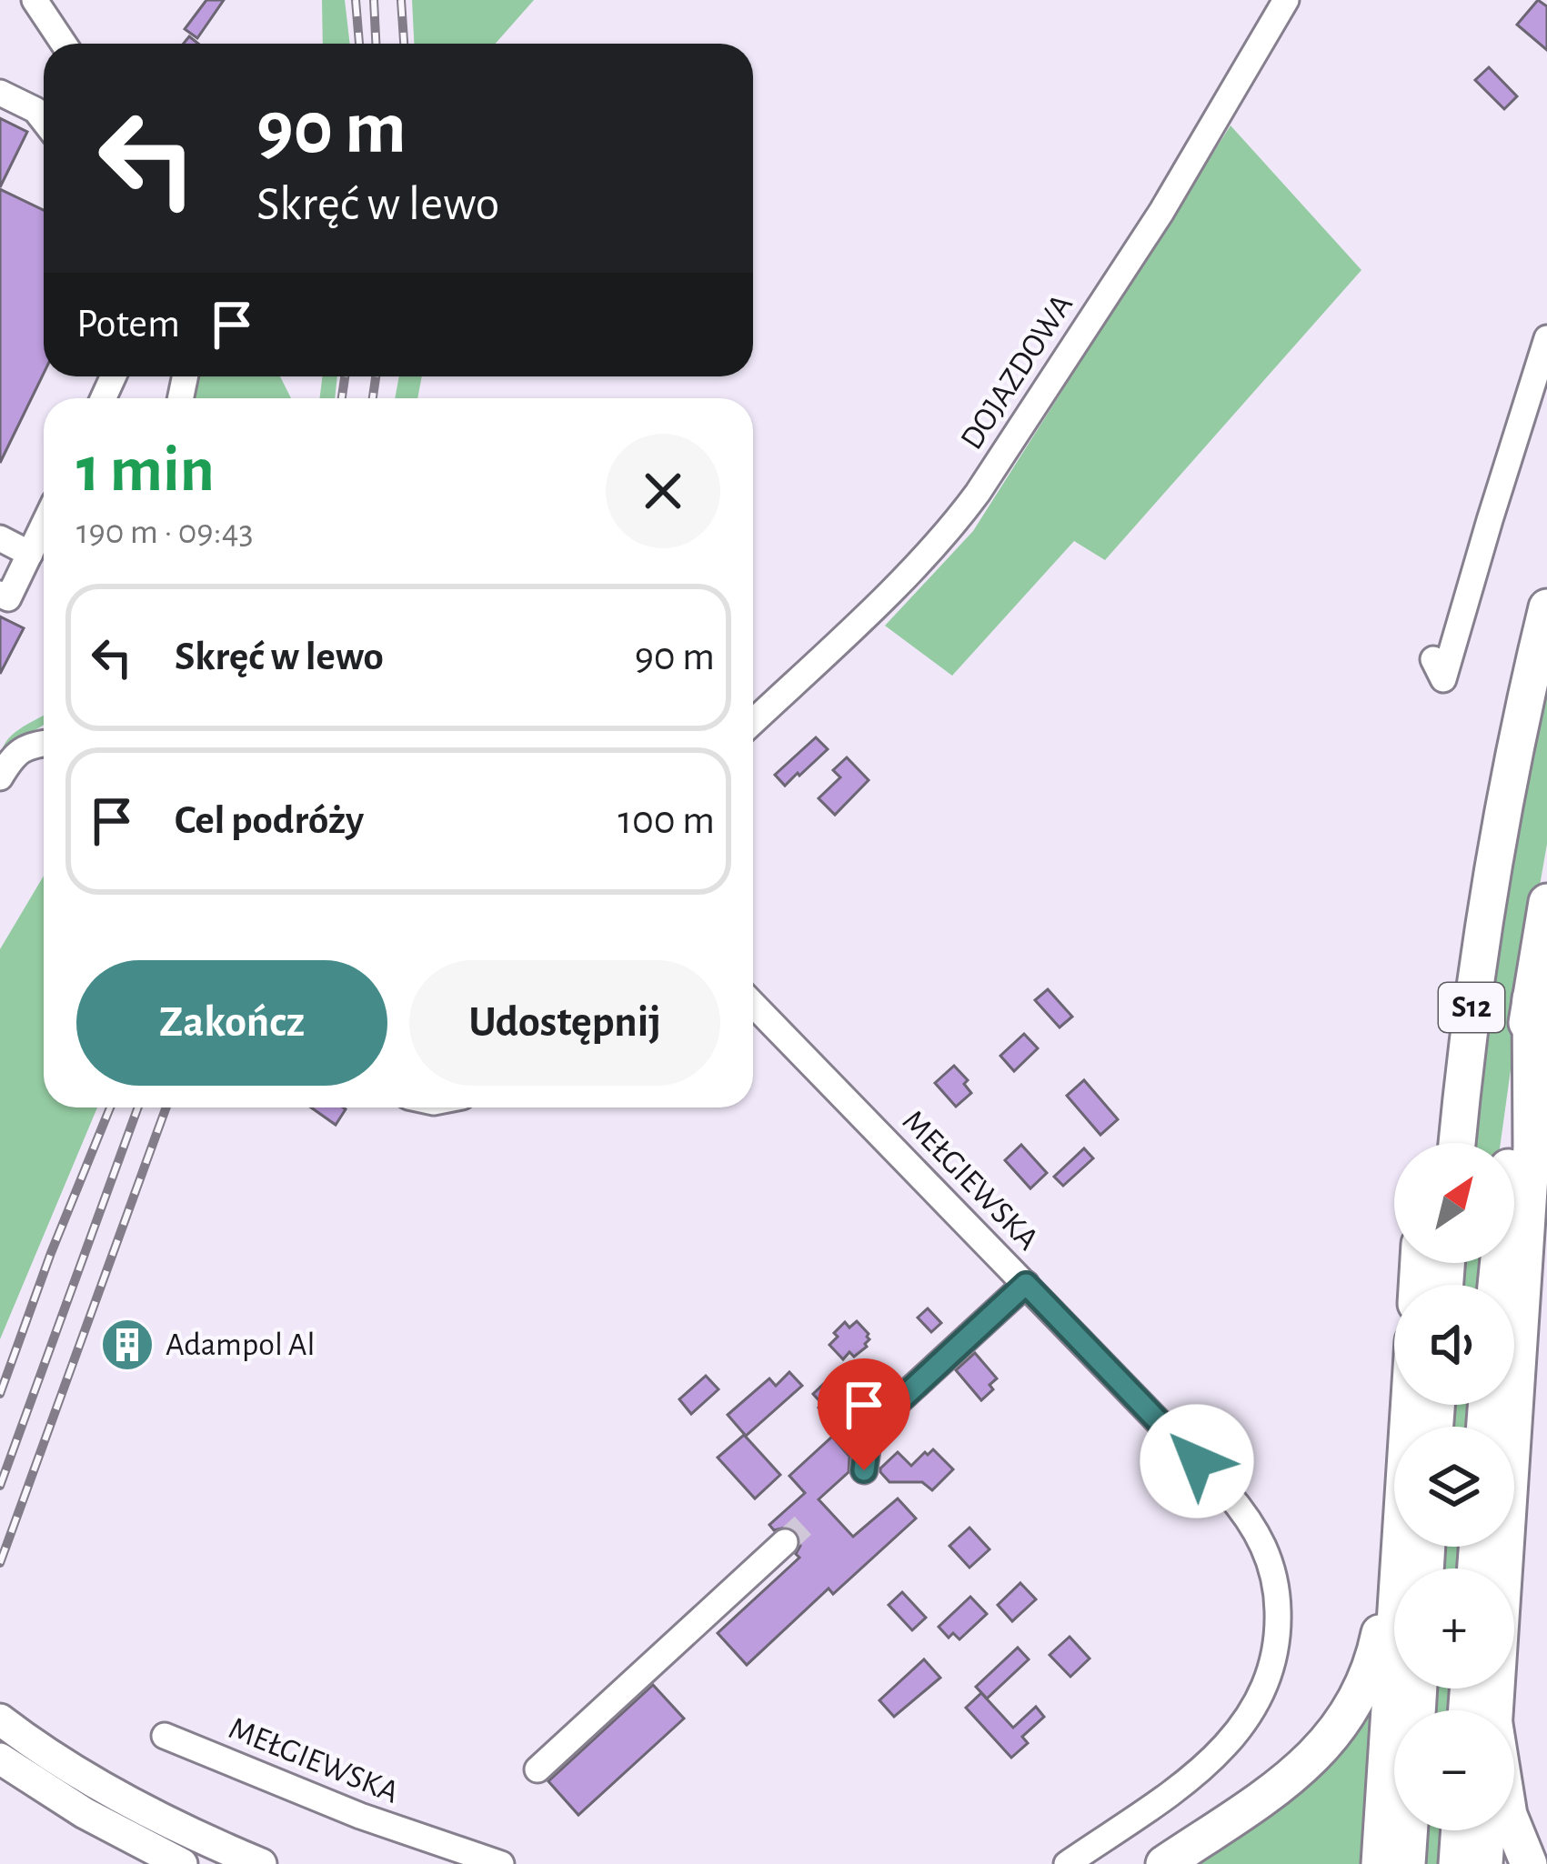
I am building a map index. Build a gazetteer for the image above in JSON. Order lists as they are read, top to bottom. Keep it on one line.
{"streets":{"highway":["S12"],"street":["DOJAZDOWA","MEŁGIEWSKA"]},"places":{"building":["Adampol Al"]},"north":"top right","page":{"turn":["90 m","Skręć w lewo"],"then":"Potem","heading":["1 min","190 m · 09:43"],"list":[{"name":"Skręć w lewo","value":"90 m"},{"name":"Cel podróży","value":"100 m"}],"buttons":["Zakończ","Udostępnij"],"map_buttons":["+","−"]}}
